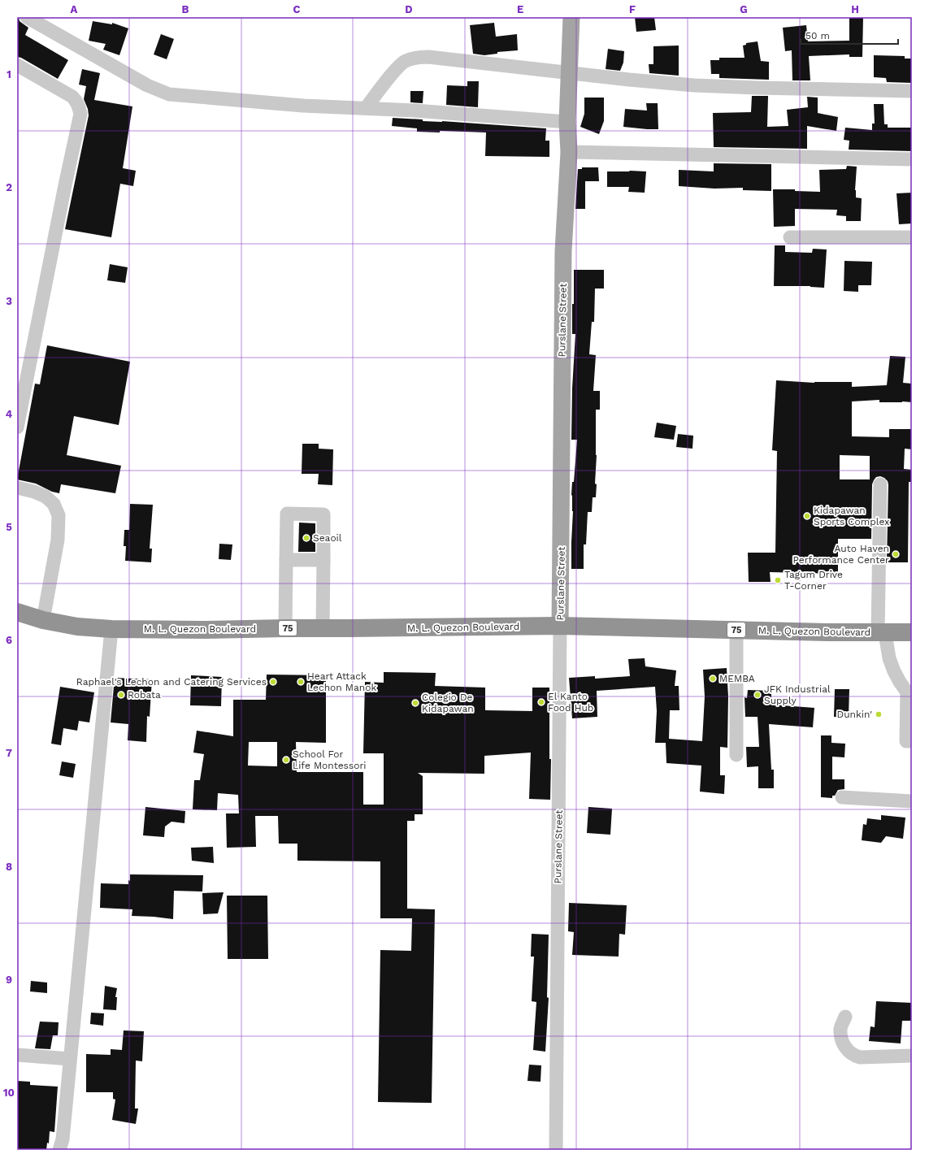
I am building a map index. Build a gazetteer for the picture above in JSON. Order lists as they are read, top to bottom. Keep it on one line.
{"streets":{"highway":["M. L. Quezon Boulevard","75"],"main road":["Purslane Street"]},"crossings":[["Purslane Street","M. L. Quezon Boulevard"]],"places":["Kidapawan Sports Complex","Seaoil","Auto Haven Performance Center","Tagum Drive T-Corner","MEMBA","Raphael's Lechon and Catering Services","Heart Attack Lechon Manok","Robata","JFK Industrial Supply","El Kanto Food Hub","Colegio De Kidapawan","Dunkin'","School For Life Montessori"],"scale_bar":"50 m","grid":{"columns":["A","B","C","D","E","F","G","H"],"rows":["1","2","3","4","5","6","7","8","9","10"]}}
